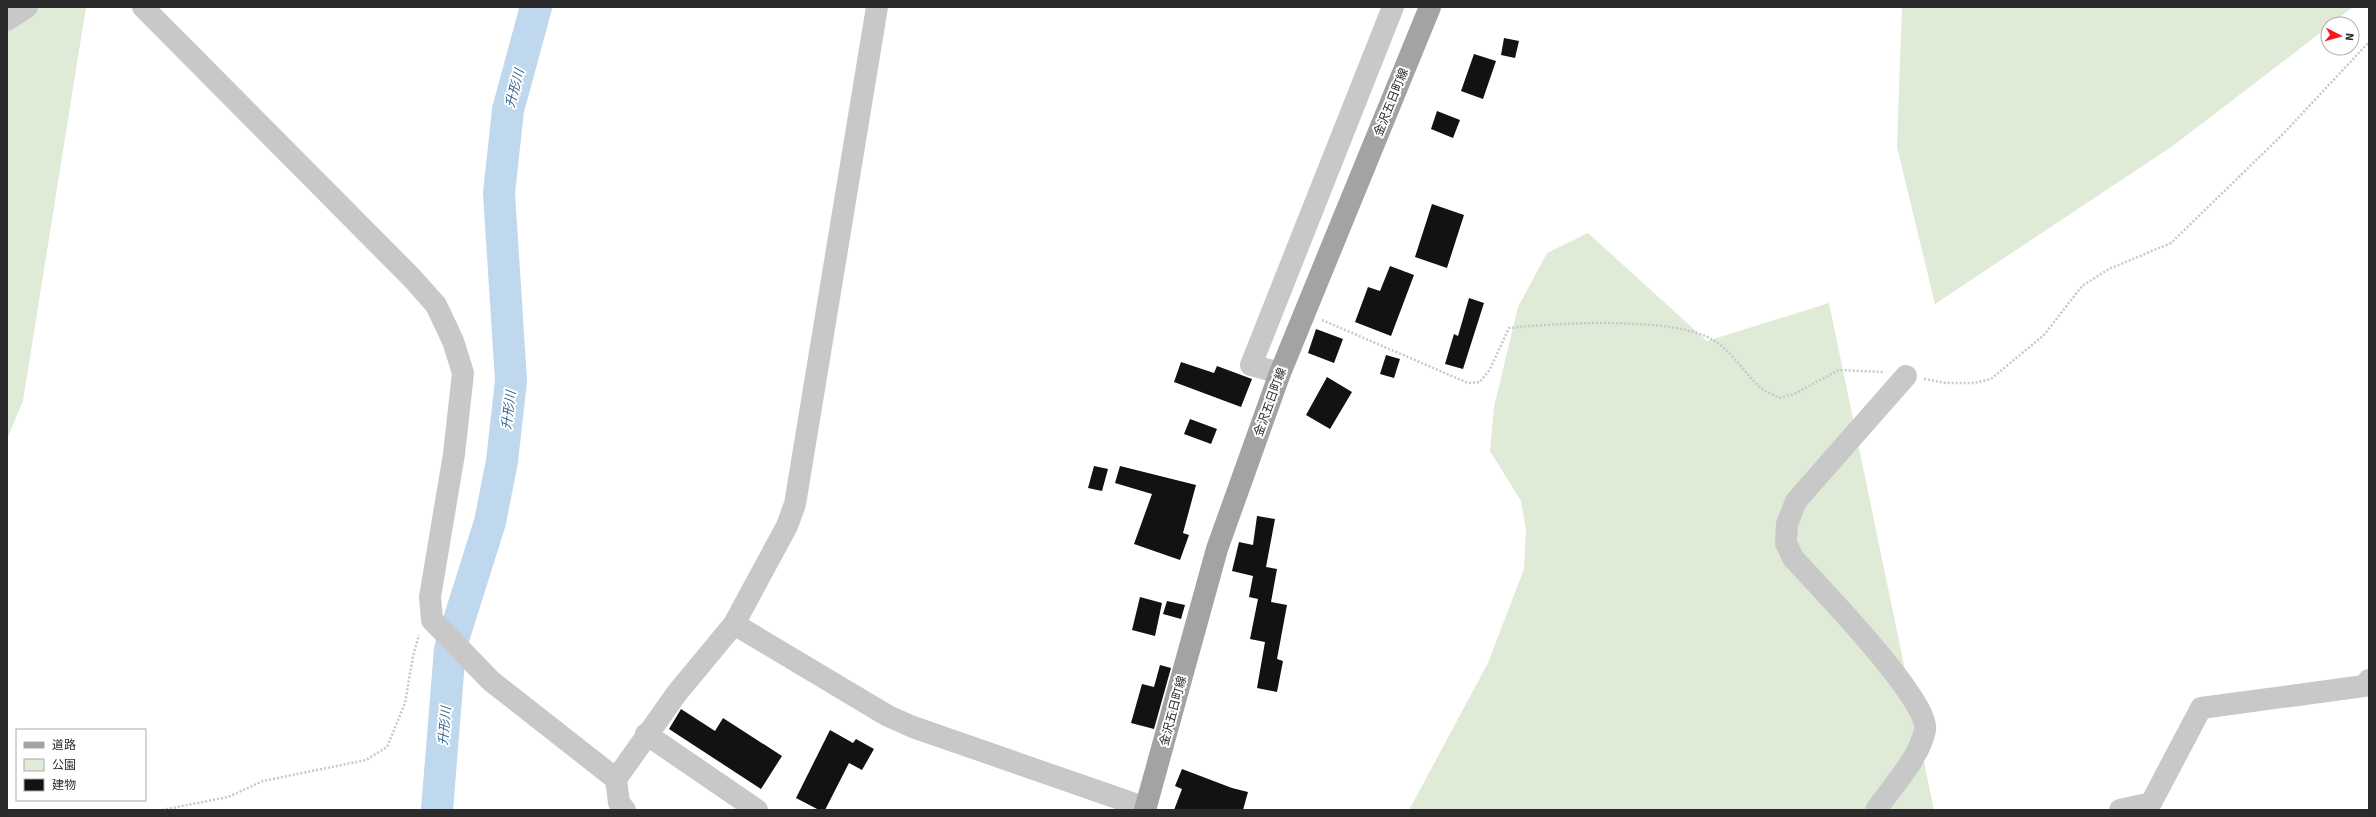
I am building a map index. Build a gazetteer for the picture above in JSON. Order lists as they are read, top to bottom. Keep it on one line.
{"streets":{"main road":["金沢五日町線"]},"water":["升形川"],"legend":["道路","公園","建物"],"north":"right"}
